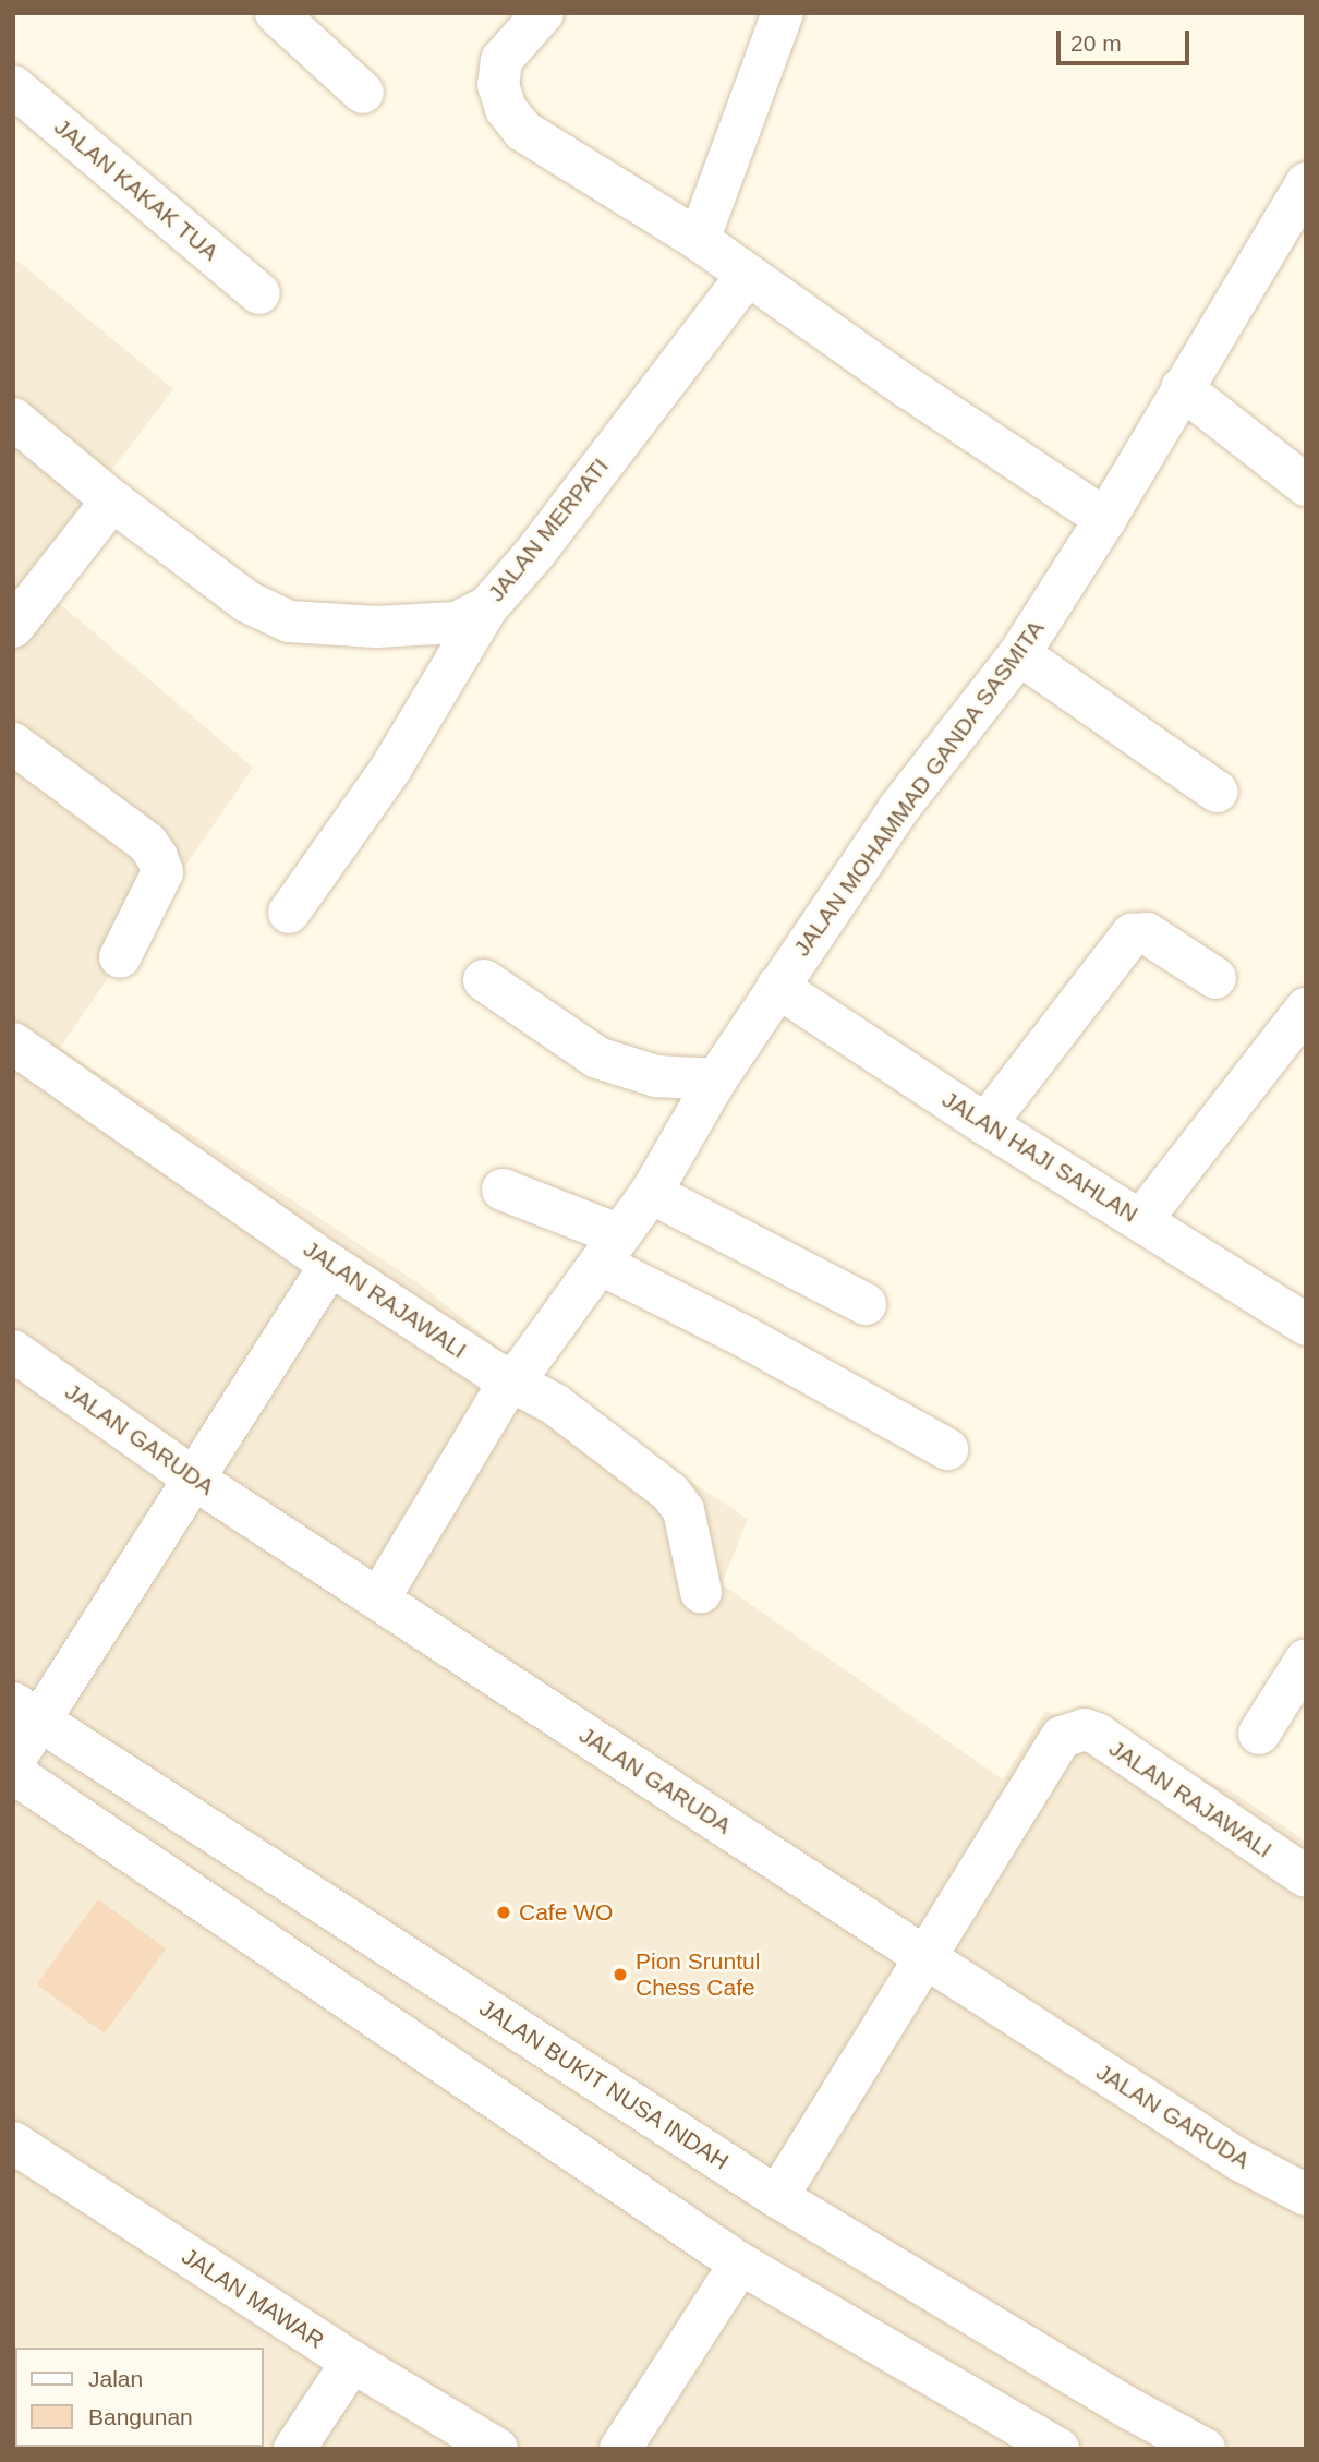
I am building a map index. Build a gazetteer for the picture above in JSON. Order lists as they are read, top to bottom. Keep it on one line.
{"streets":{"street":["JALAN KAKAK TUA","JALAN MERPATI","JALAN MOHAMMAD GANDA SASMITA","JALAN HAJI SAHLAN","JALAN RAJAWALI","JALAN GARUDA","JALAN BUKIT NUSA INDAH","JALAN MAWAR"]},"crossings":[["JALAN MOHAMMAD GANDA SASMITA","JALAN HAJI SAHLAN"],["JALAN MOHAMMAD GANDA SASMITA","JALAN RAJAWALI"],["JALAN MOHAMMAD GANDA SASMITA","JALAN GARUDA"],["JALAN RAJAWALI","JALAN GARUDA"]],"places":["Cafe WO","Pion Sruntul Chess Cafe"],"legend":["Jalan","Bangunan"],"scale_bar":"20 m"}
